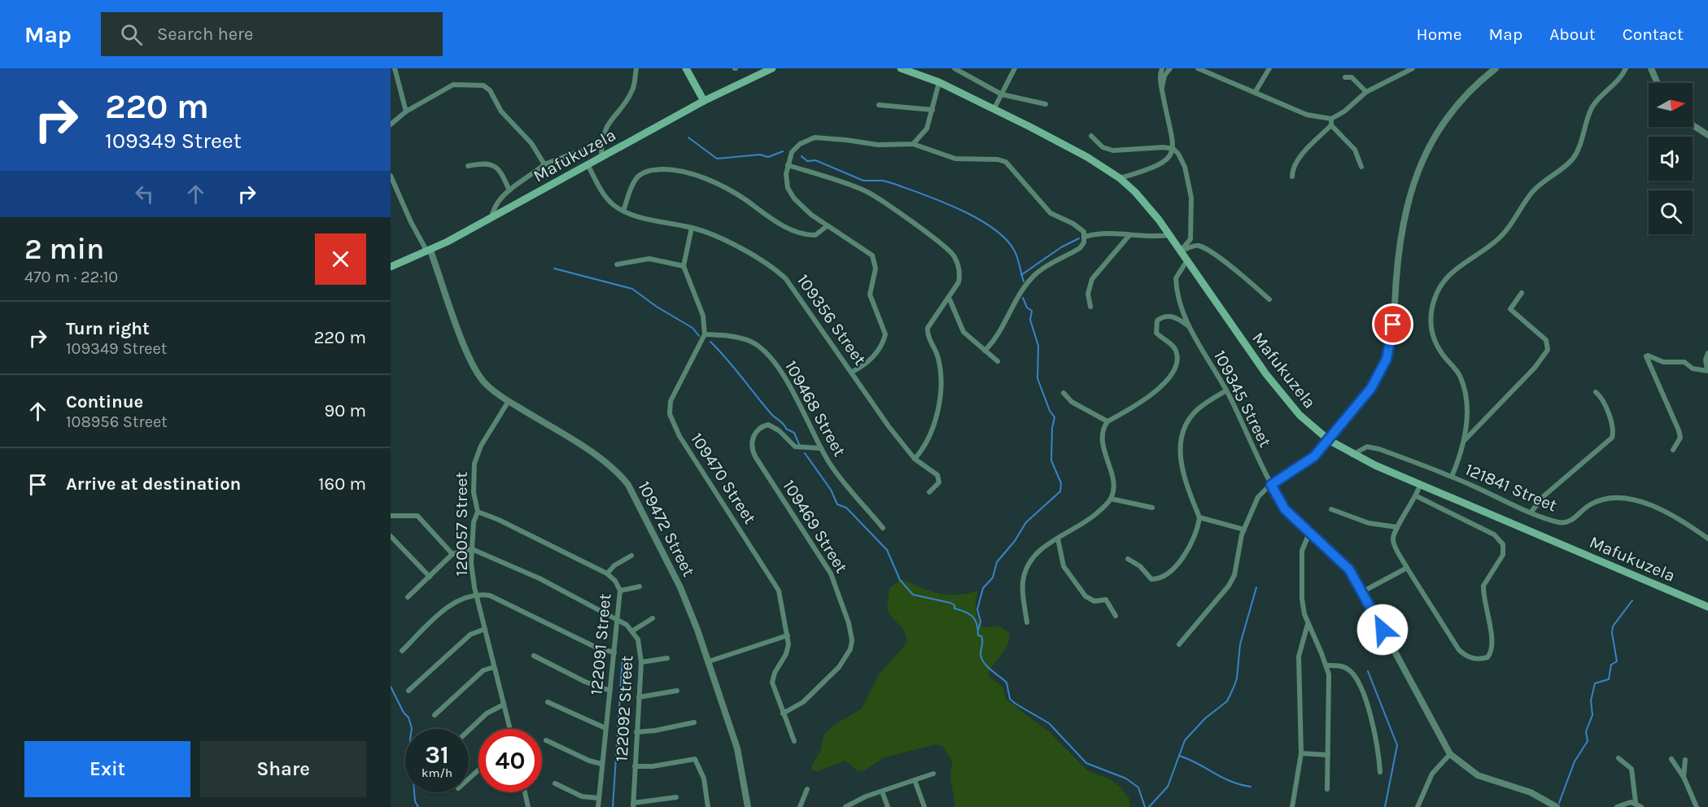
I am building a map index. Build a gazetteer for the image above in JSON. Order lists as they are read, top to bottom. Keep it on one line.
{"streets":{"main road":["Mafukuzela"],"street":["109356 Street","109345 Street","109468 Street","109470 Street","121841 Street","120057 Street","109469 Street","109472 Street","122091 Street","122092 Street"]},"crossings":[["Mafukuzela","109356 Street"],["Mafukuzela","109345 Street"],["Mafukuzela","121841 Street"],["Mafukuzela","109472 Street"],["109468 Street","109470 Street"],["109468 Street","109469 Street"],["109470 Street","109469 Street"],["120057 Street","109472 Street"],["120057 Street","122091 Street"],["120057 Street","122092 Street"],["122091 Street","122092 Street"]],"north":"right","page":{"header":"Map","search":"Search here","nav":["Home","Map","About","Contact"],"turn":["220 m","109349 Street"],"heading":["2 min","470 m · 22:10"],"list":[{"name":"Turn right","note":"109349 Street","value":"220 m"},{"name":"Continue","note":"108956 Street","value":"90 m"},{"name":"Arrive at destination","value":"160 m"}],"speed":"31 km/h","limit":"40","buttons":["Exit","Share"]}}
